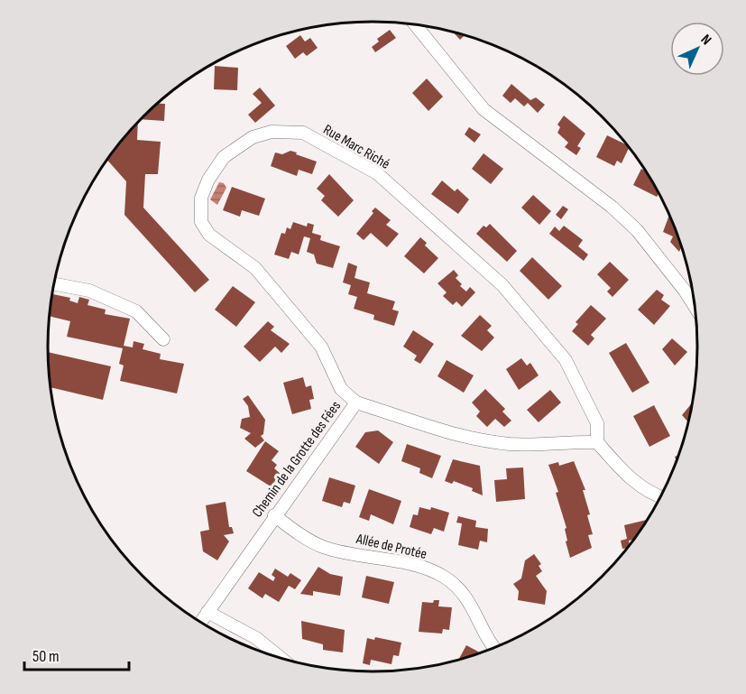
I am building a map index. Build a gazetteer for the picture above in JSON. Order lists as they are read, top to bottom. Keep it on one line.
{"streets":{"street":["Rue Marc Riché","Chemin de la Grotte des Fées","Allée de Protée"]},"crossings":[["Rue Marc Riché","Chemin de la Grotte des Fées"],["Chemin de la Grotte des Fées","Allée de Protée"]],"scale_bar":"50 m","north":"top right"}
